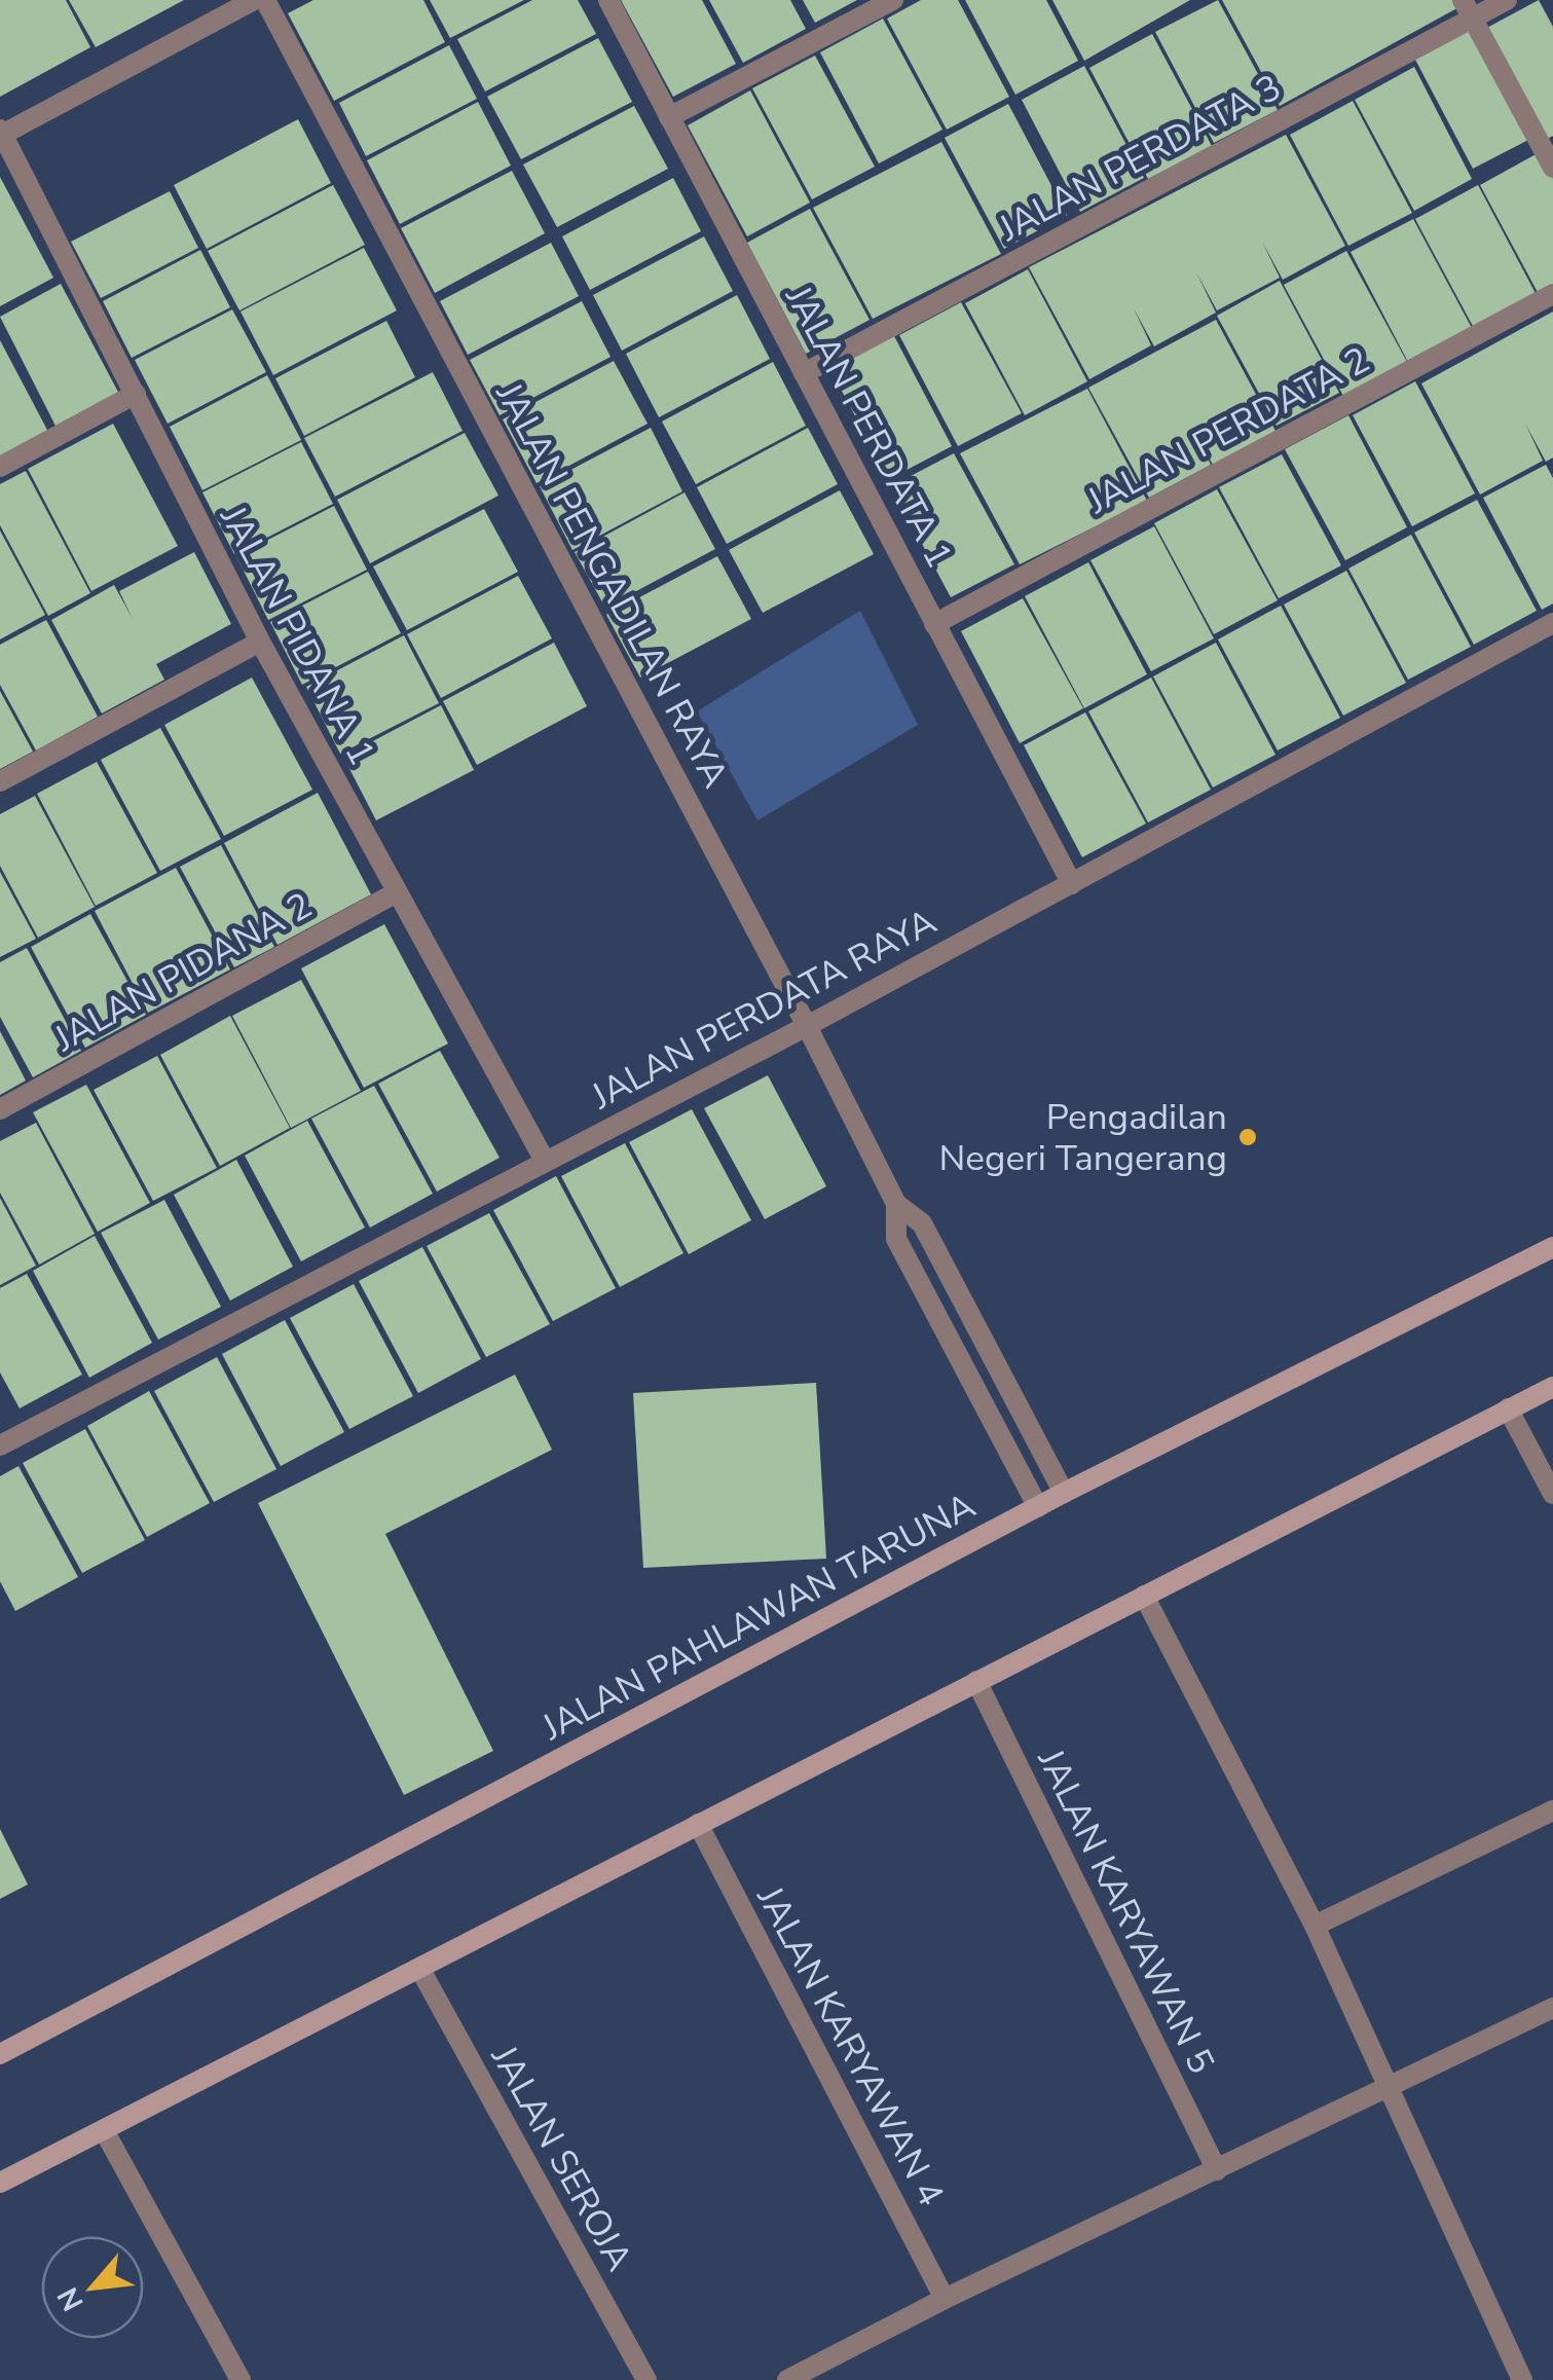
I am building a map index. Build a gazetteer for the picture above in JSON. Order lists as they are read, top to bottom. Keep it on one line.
{"streets":{"main road":["JALAN PAHLAWAN TARUNA"],"street":["JALAN PERDATA 3","JALAN PERDATA 1","JALAN PERDATA 2","JALAN PENGADILAN RAYA","JALAN PIDANA 1","JALAN PIDANA 2","JALAN PERDATA RAYA","JALAN KARYAWAN 5","JALAN KARYAWAN 4","JALAN SEROJA"]},"crossings":[["JALAN PERDATA 3","JALAN PERDATA 1"],["JALAN PERDATA 1","JALAN PERDATA 2"],["JALAN PERDATA 1","JALAN PERDATA RAYA"],["JALAN PENGADILAN RAYA","JALAN PERDATA RAYA"],["JALAN PENGADILAN RAYA","JALAN PAHLAWAN TARUNA"],["JALAN PIDANA 1","JALAN PIDANA 2"],["JALAN PIDANA 1","JALAN PERDATA RAYA"]],"places":["Pengadilan Negeri Tangerang"],"north":"bottom left"}
